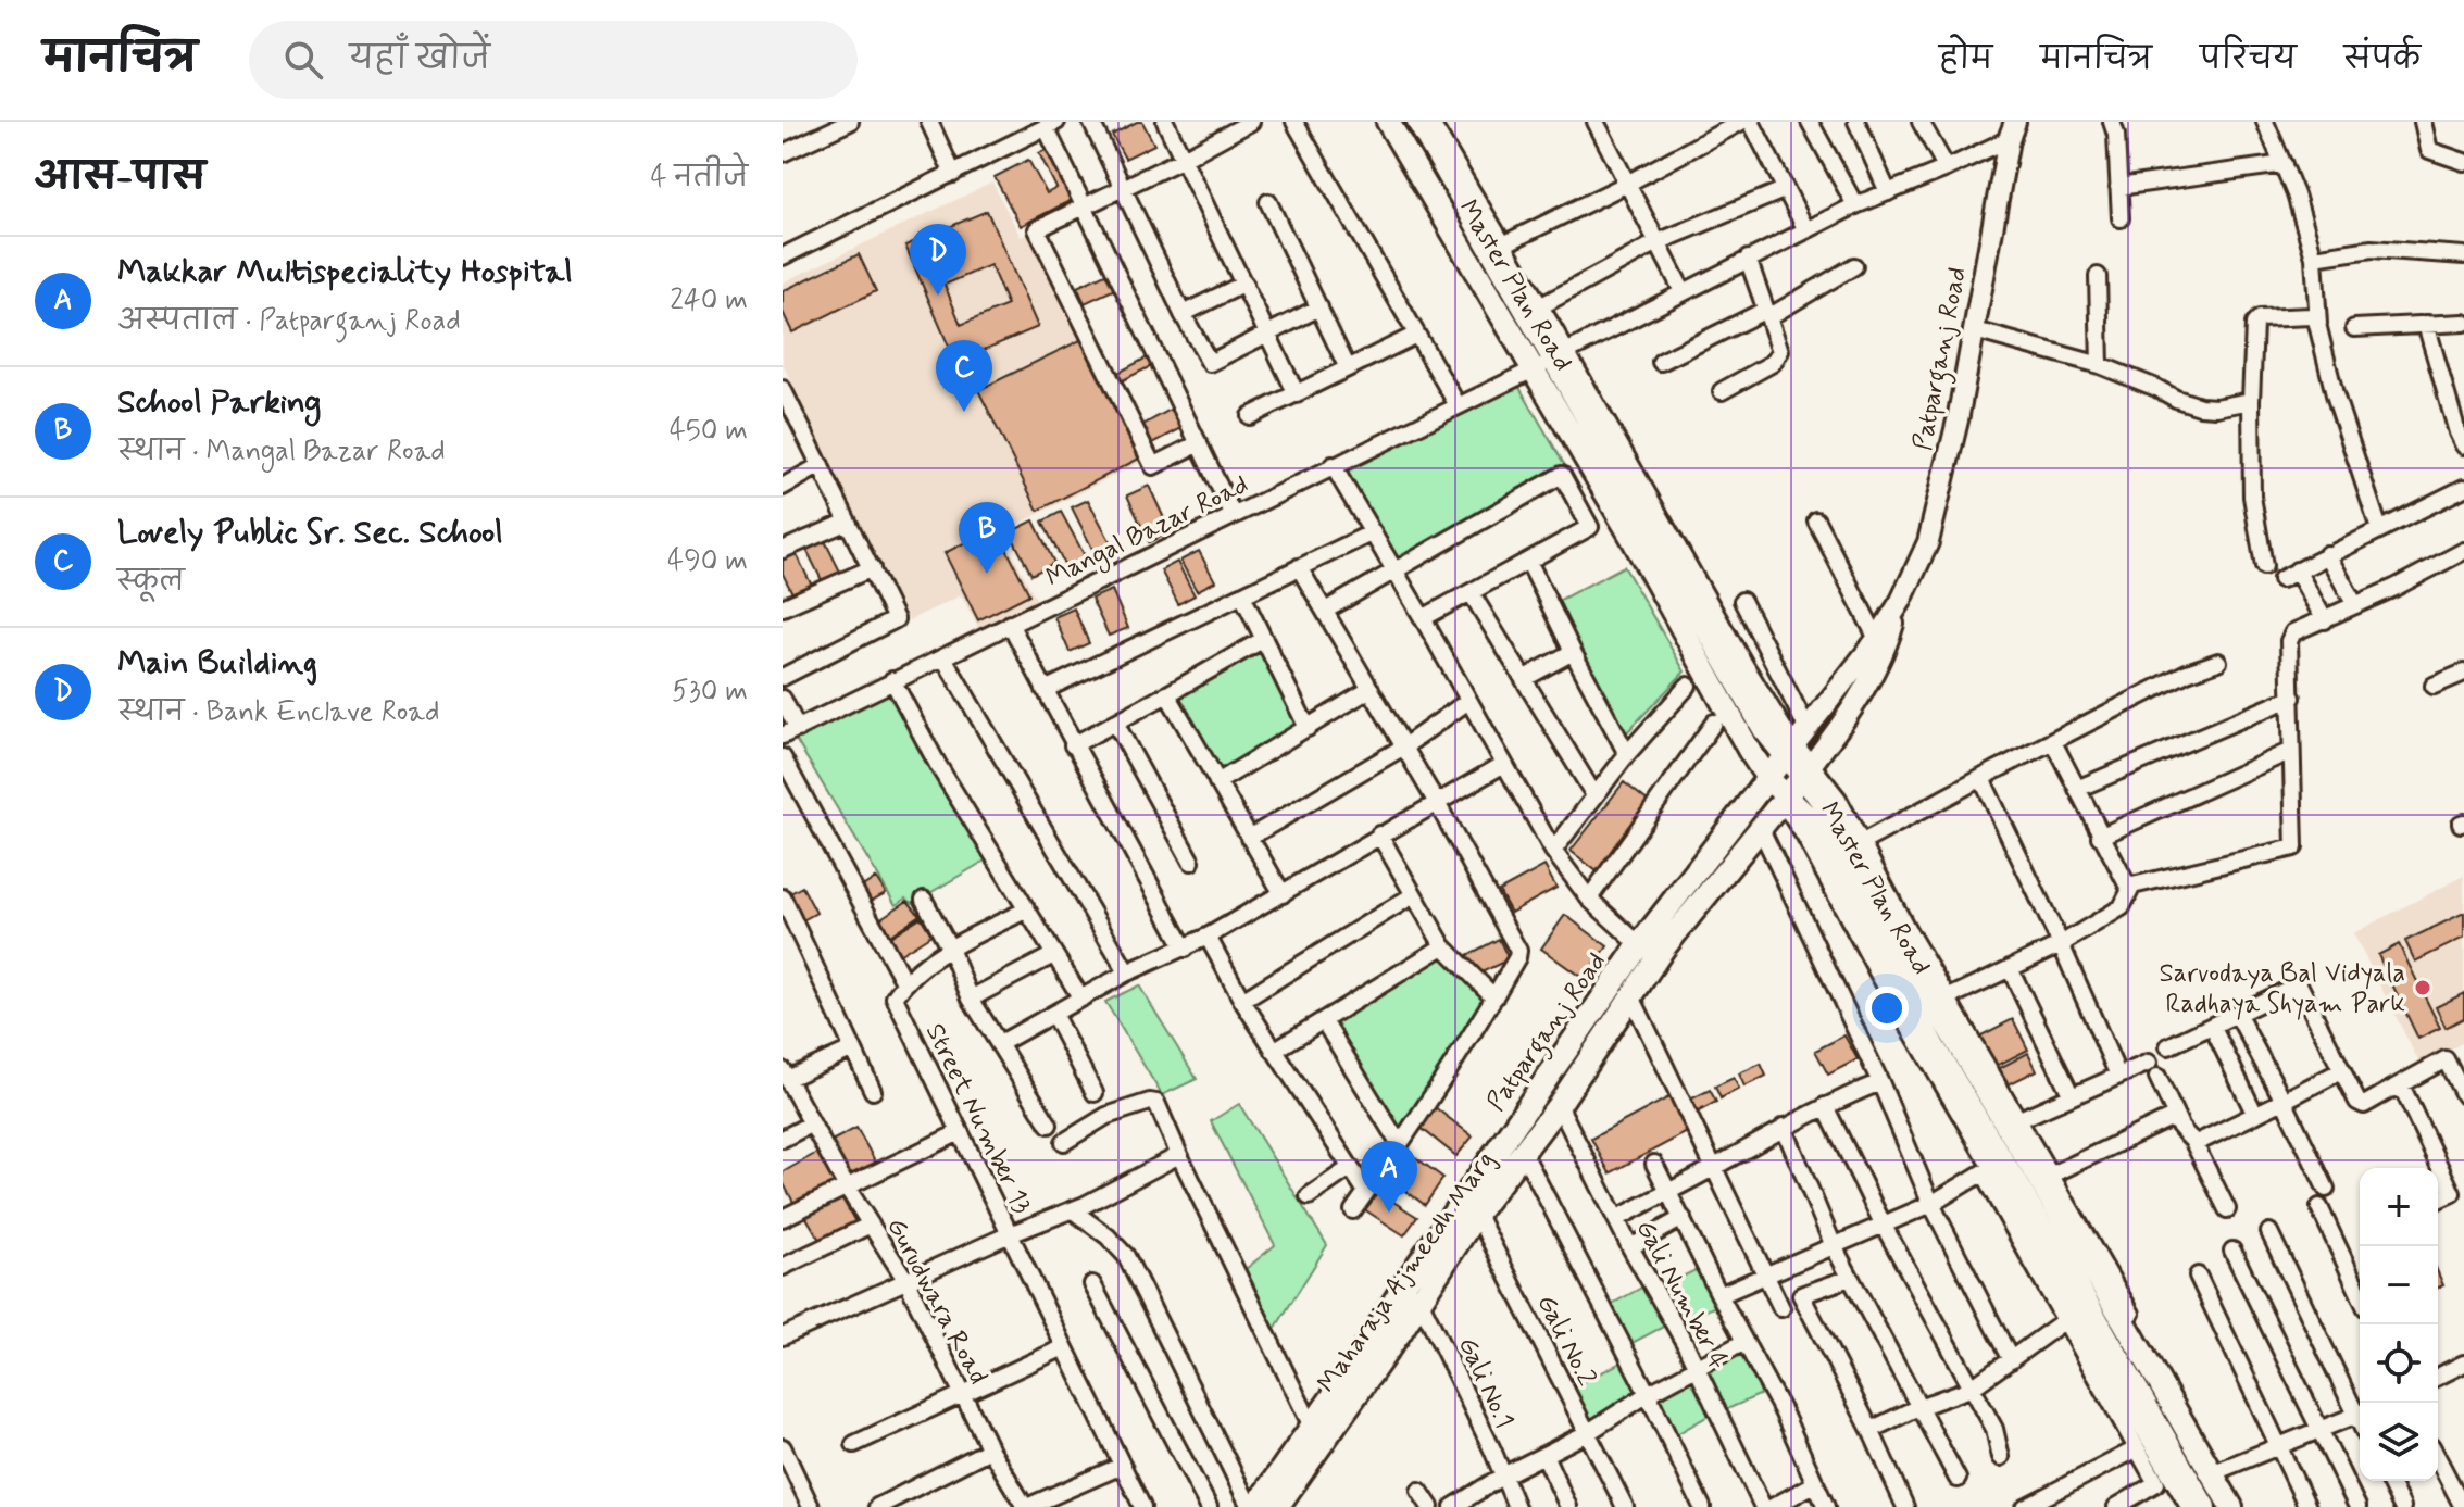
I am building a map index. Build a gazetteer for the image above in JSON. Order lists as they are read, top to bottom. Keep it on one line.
{"streets":{"main road":["Master Plan Road","Patparganj Road","Maharaja Ajmeedh Marg"],"street":["Mangal Bazar Road","Street Number 13","Gali Number 4","Gurudwara Road","Gali No.2","Gali No.1"]},"crossings":[["Master Plan Road","Patparganj Road"],["Master Plan Road","Mangal Bazar Road"],["Master Plan Road","Maharaja Ajmeedh Marg"],["Patparganj Road","Mangal Bazar Road"],["Patparganj Road","Maharaja Ajmeedh Marg"],["Patparganj Road","Gali No.2"],["Patparganj Road","Gali No.1"],["Maharaja Ajmeedh Marg","Gali Number 4"],["Maharaja Ajmeedh Marg","Gali No.2"],["Maharaja Ajmeedh Marg","Gali No.1"]],"places":["Sarvodaya Bal Vidyala Radhaya Shyam Park"],"page":{"header":"मानचित्र","search":"यहाँ खोजें","nav":["होम","मानचित्र","परिचय","संपर्क"],"heading":["आस-पास","4 नतीजे"],"pins":["D","C","B","A"],"list":[{"mark":"A","name":"Makkar Multispeciality Hospital","note":"अस्पताल · Patparganj Road","value":"240 m"},{"mark":"B","name":"School Parking","note":"स्थान · Mangal Bazar Road","value":"450 m"},{"mark":"C","name":"Lovely Public Sr. Sec. School","note":"स्कूल","value":"490 m"},{"mark":"D","name":"Main Building","note":"स्थान · Bank Enclave Road","value":"530 m"}],"map_buttons":["+","−"]}}
